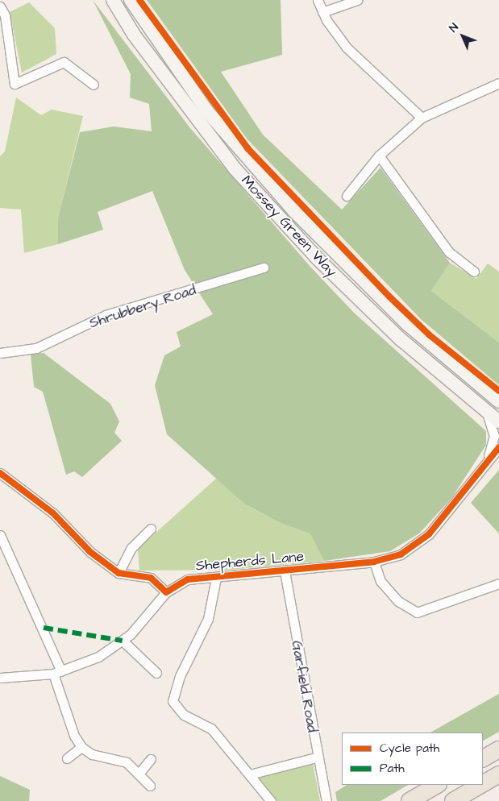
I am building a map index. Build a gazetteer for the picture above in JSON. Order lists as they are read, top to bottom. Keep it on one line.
{"streets":{"main road":["Mossey Green Way"],"street":["Shrubbery Road","Shepherds Lane","Garfield Road"]},"crossings":[["Shepherds Lane","Garfield Road"]],"legend":["Cycle path","Path"],"north":"top left"}
